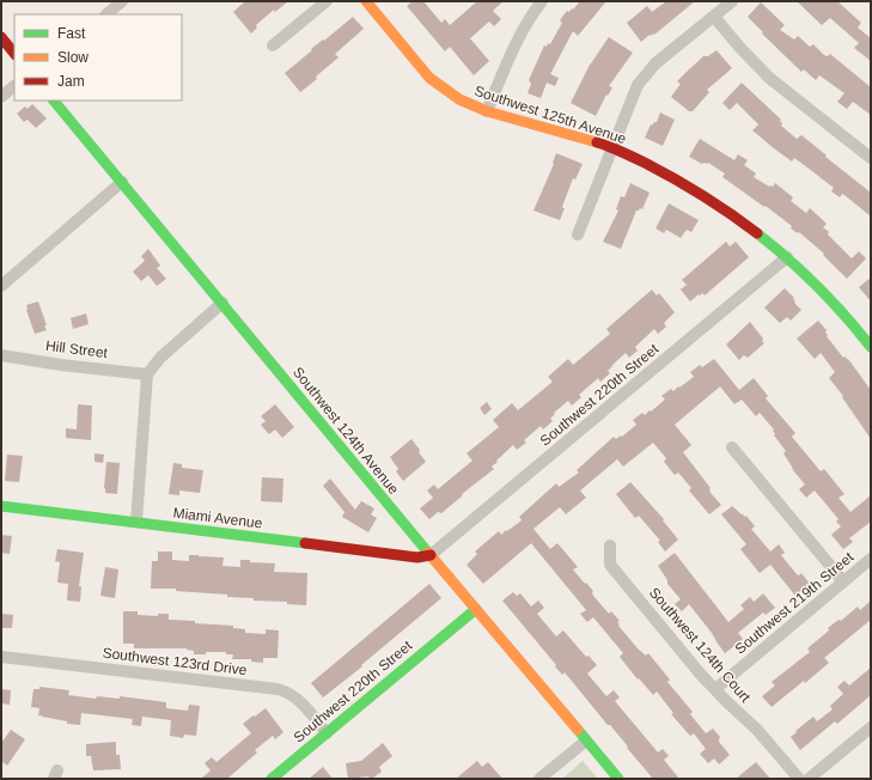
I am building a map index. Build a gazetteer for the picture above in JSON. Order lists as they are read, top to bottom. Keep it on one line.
{"streets":{"street":["Southwest 125th Avenue","Hill Street","Southwest 220th Street","Southwest 124th Avenue","Miami Avenue","Southwest 219th Street","Southwest 124th Court","Southwest 123rd Drive"]},"crossings":[["Southwest 125th Avenue","Southwest 220th Street"],["Southwest 220th Street","Southwest 124th Avenue"],["Southwest 220th Street","Miami Avenue"],["Southwest 220th Street","Southwest 123rd Drive"],["Southwest 124th Avenue","Miami Avenue"],["Southwest 219th Street","Southwest 124th Court"]],"legend":["Fast","Slow","Jam"]}
